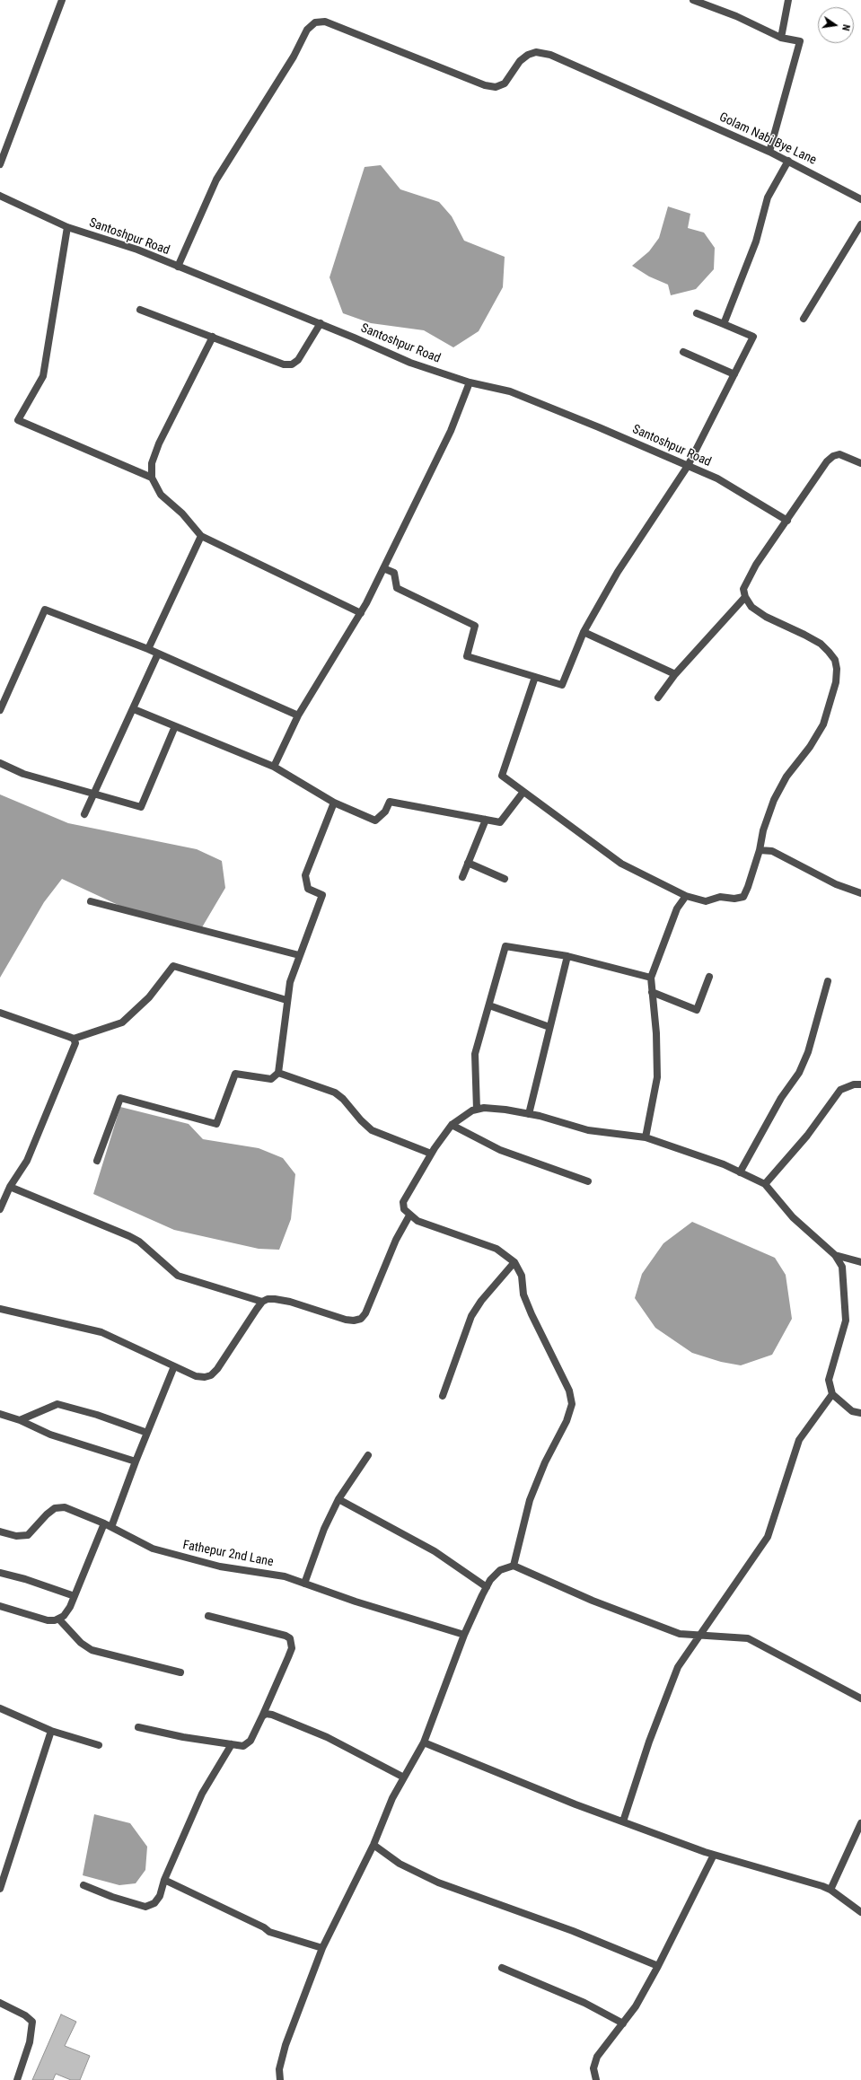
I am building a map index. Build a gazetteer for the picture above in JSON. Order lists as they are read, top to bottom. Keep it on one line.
{"streets":{"street":["Golam Nabi Bye Lane","Santoshpur Road","Fathepur 2nd Lane"]},"crossings":[["Golam Nabi Bye Lane","Santoshpur Road"]],"north":"right"}
